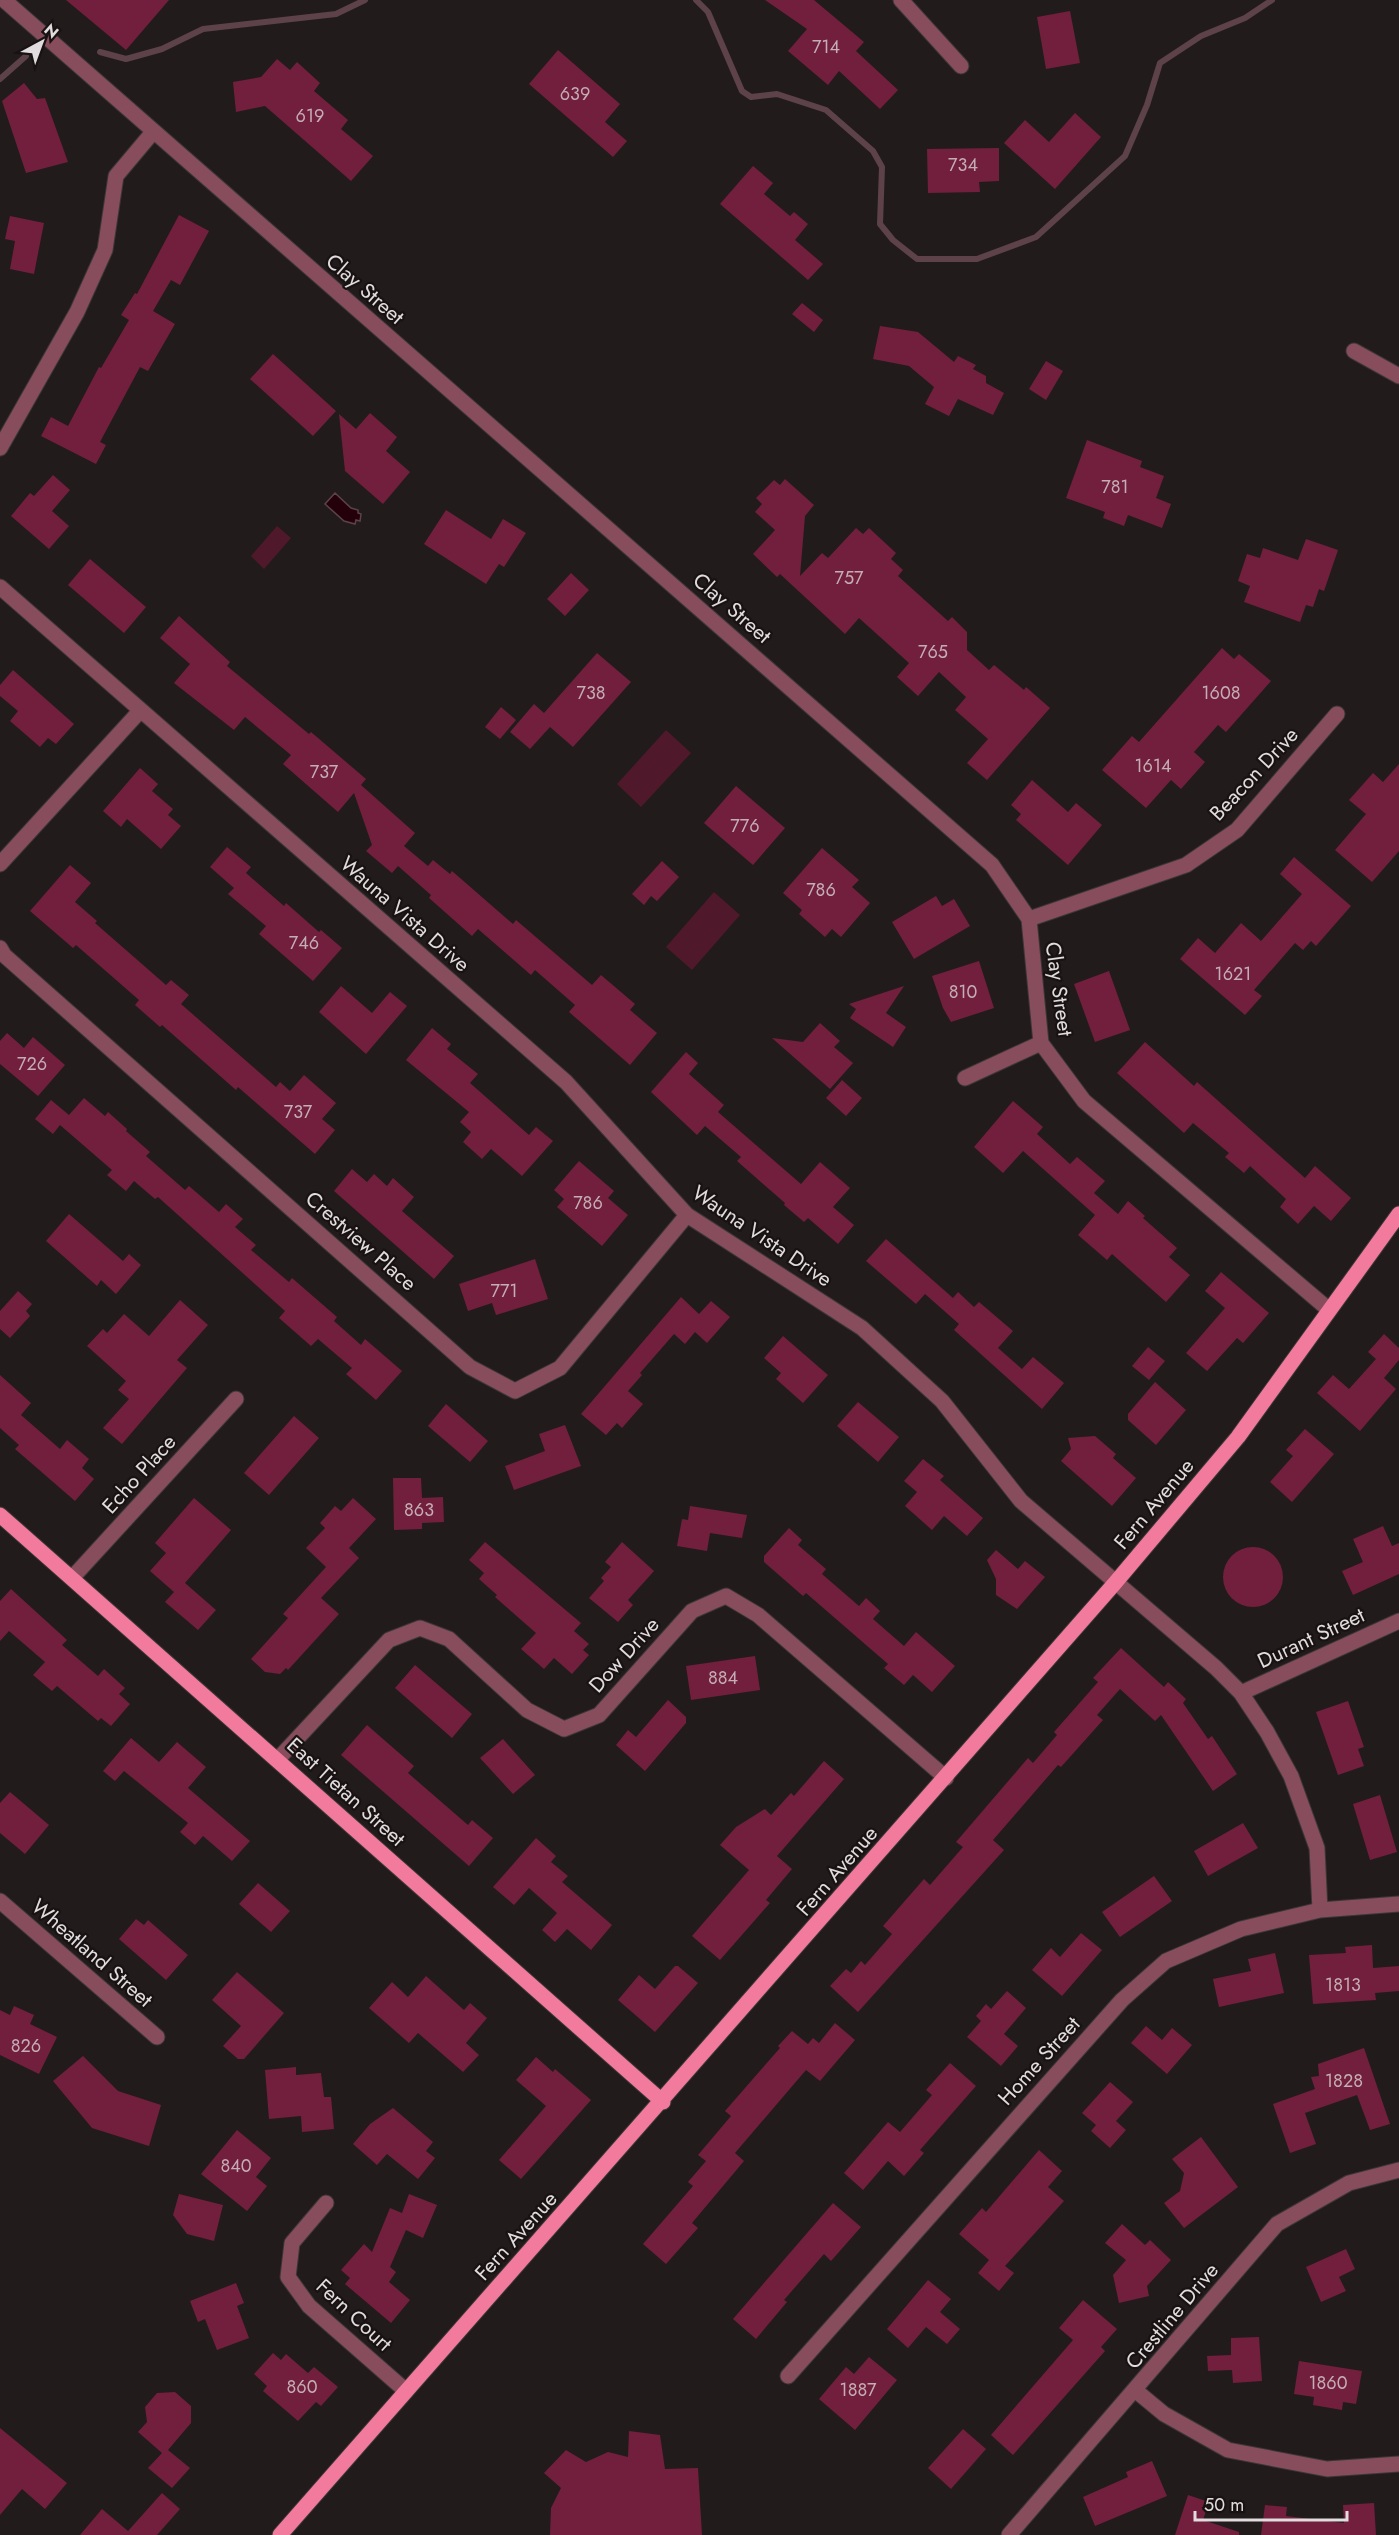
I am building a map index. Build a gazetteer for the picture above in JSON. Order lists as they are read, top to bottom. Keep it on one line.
{"streets":{"main road":["Fern Avenue","East Tietan Street"],"street":["Clay Street","Beacon Drive","Wauna Vista Drive","Crestview Place","Echo Place","Durant Street","Dow Drive","Wheatland Street","Home Street","Fern Court","Crestline Drive"]},"crossings":[["Clay Street","Beacon Drive"],["Clay Street","Fern Avenue"],["Wauna Vista Drive","Crestview Place"],["Wauna Vista Drive","Fern Avenue"],["Wauna Vista Drive","Durant Street"],["Wauna Vista Drive","Home Street"],["Echo Place","East Tietan Street"],["Fern Avenue","Dow Drive"],["Fern Avenue","East Tietan Street"],["Fern Avenue","Fern Court"],["Dow Drive","East Tietan Street"]],"house_numbers":["714","639","619","734","781","757","765","738","1608","1614","737","776","786","746","1621","810","726","737","786","771","863","884","1813","826","1828","840","1860","860","1887"],"scale_bar":"50 m","north":"top right"}
